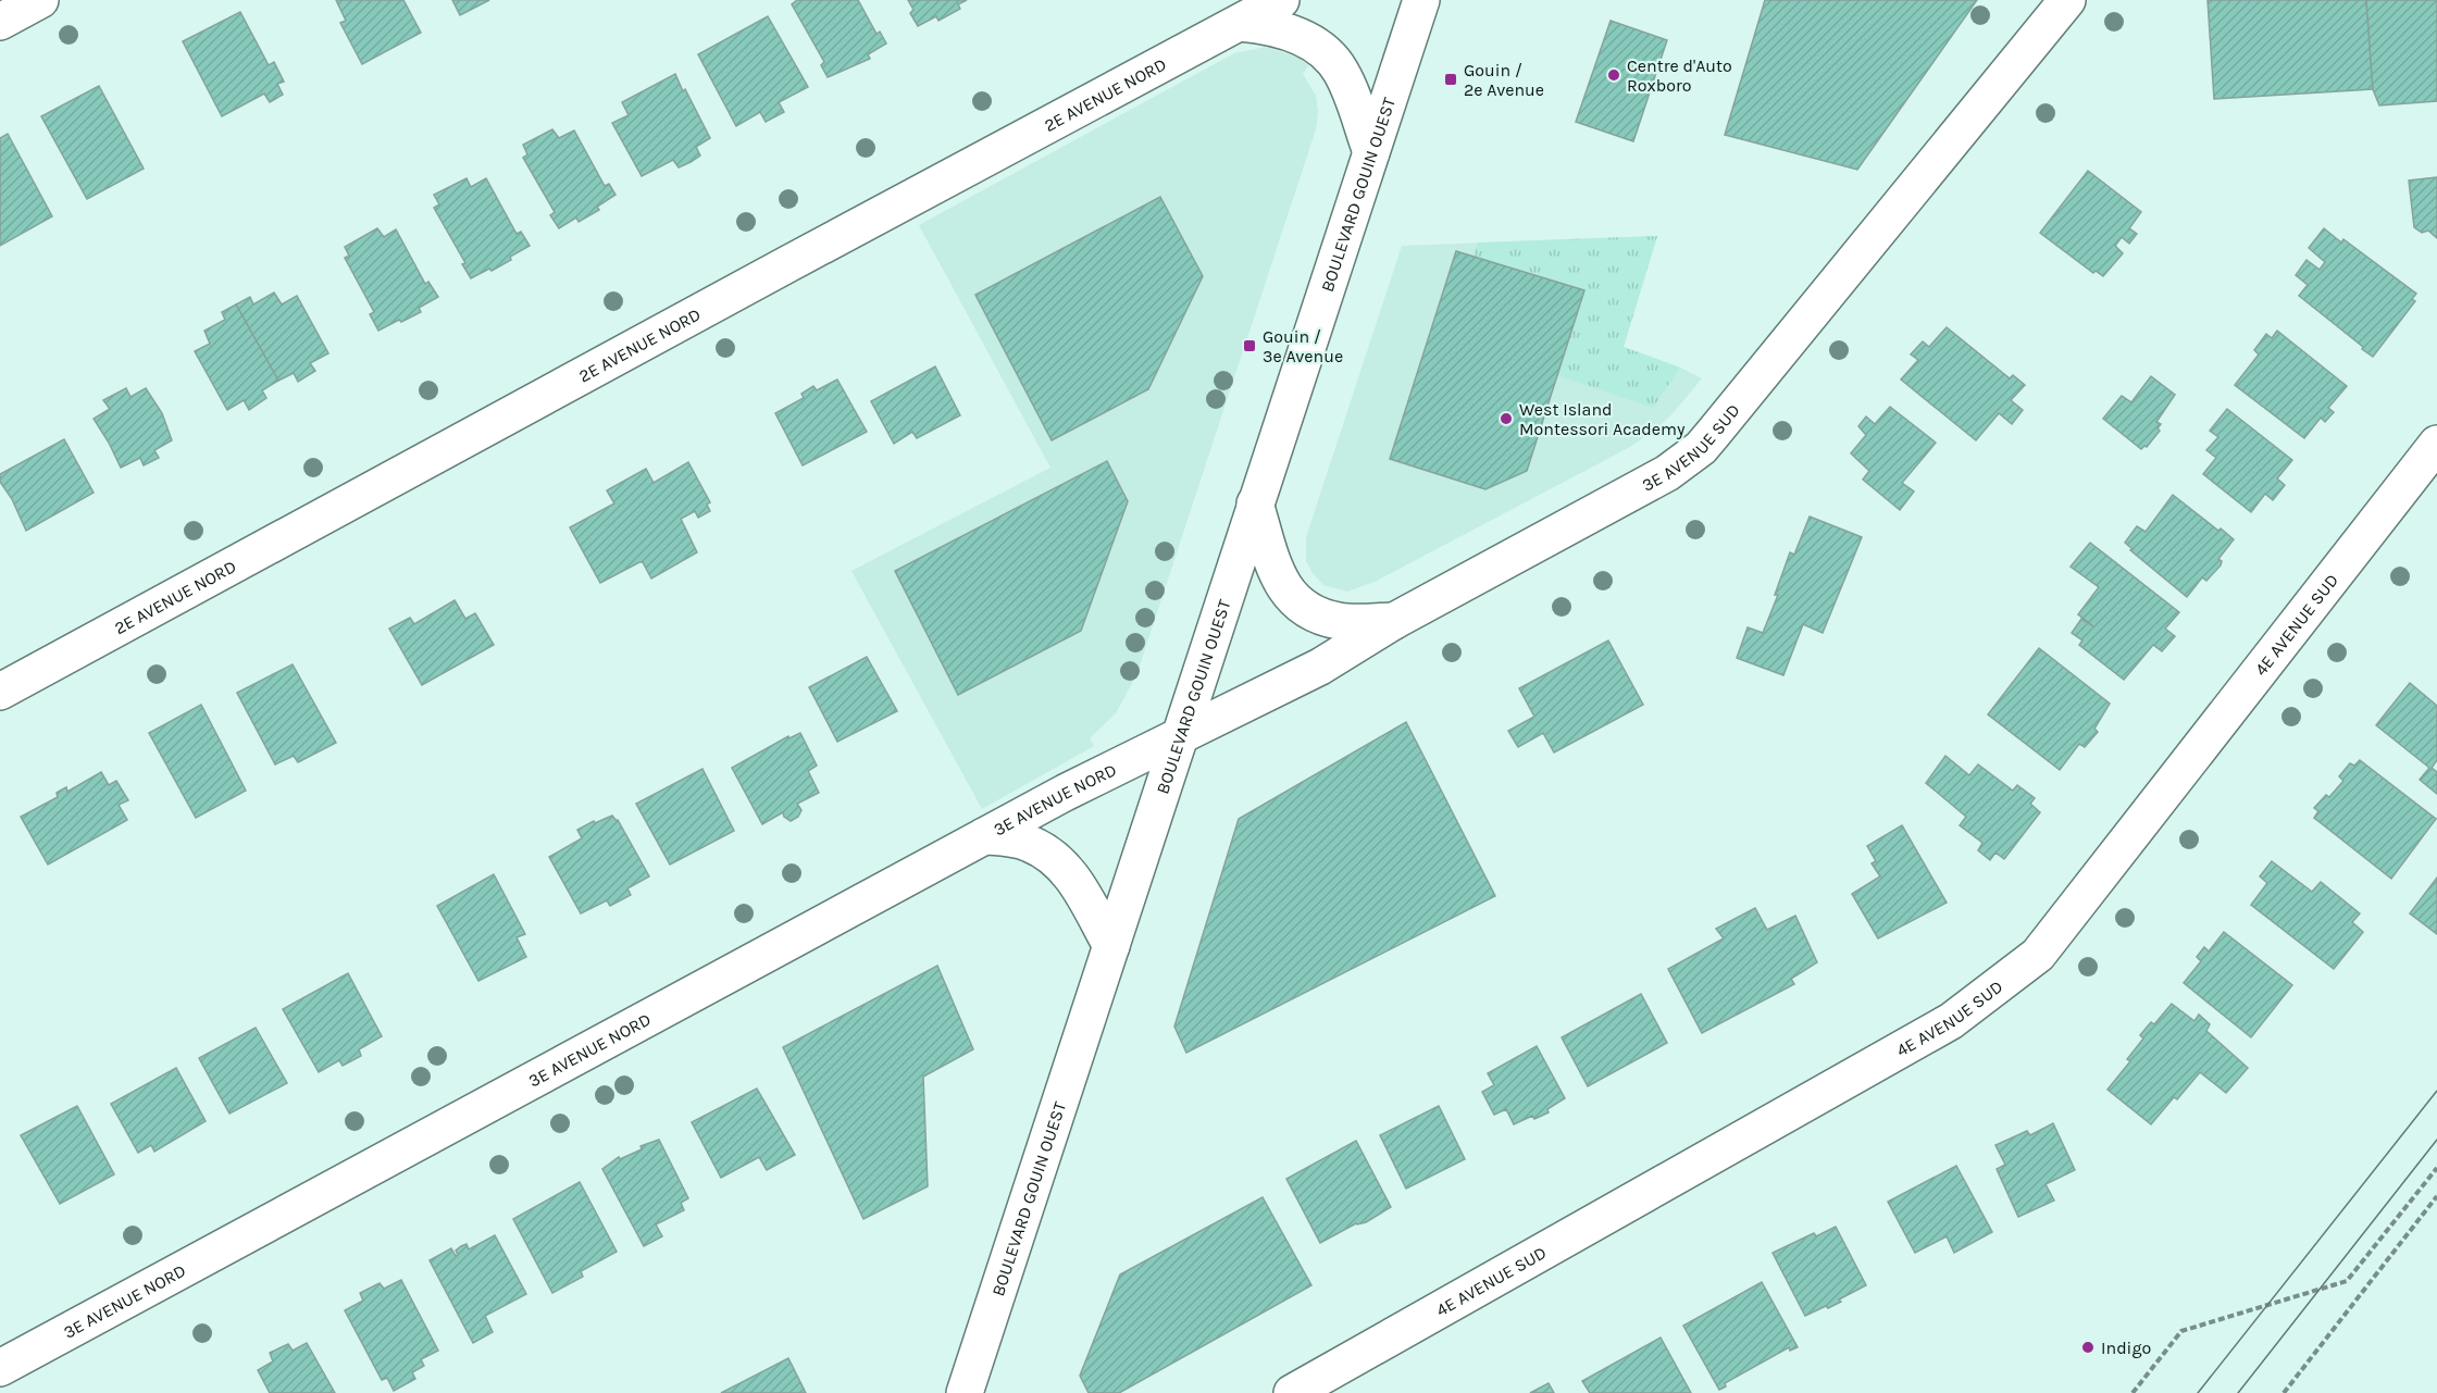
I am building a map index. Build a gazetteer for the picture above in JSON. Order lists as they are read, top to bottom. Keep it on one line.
{"streets":{"street":["2E AVENUE NORD","BOULEVARD GOUIN OUEST","3E AVENUE SUD","4E AVENUE SUD","3E AVENUE NORD"]},"crossings":[["BOULEVARD GOUIN OUEST","3E AVENUE SUD"],["BOULEVARD GOUIN OUEST","3E AVENUE NORD"],["3E AVENUE SUD","3E AVENUE NORD"]],"places":{"other":["Centre d'Auto Roxboro","West Island Montessori Academy","Indigo"],"transit":["Gouin / 2e Avenue","Gouin / 3e Avenue"]}}
